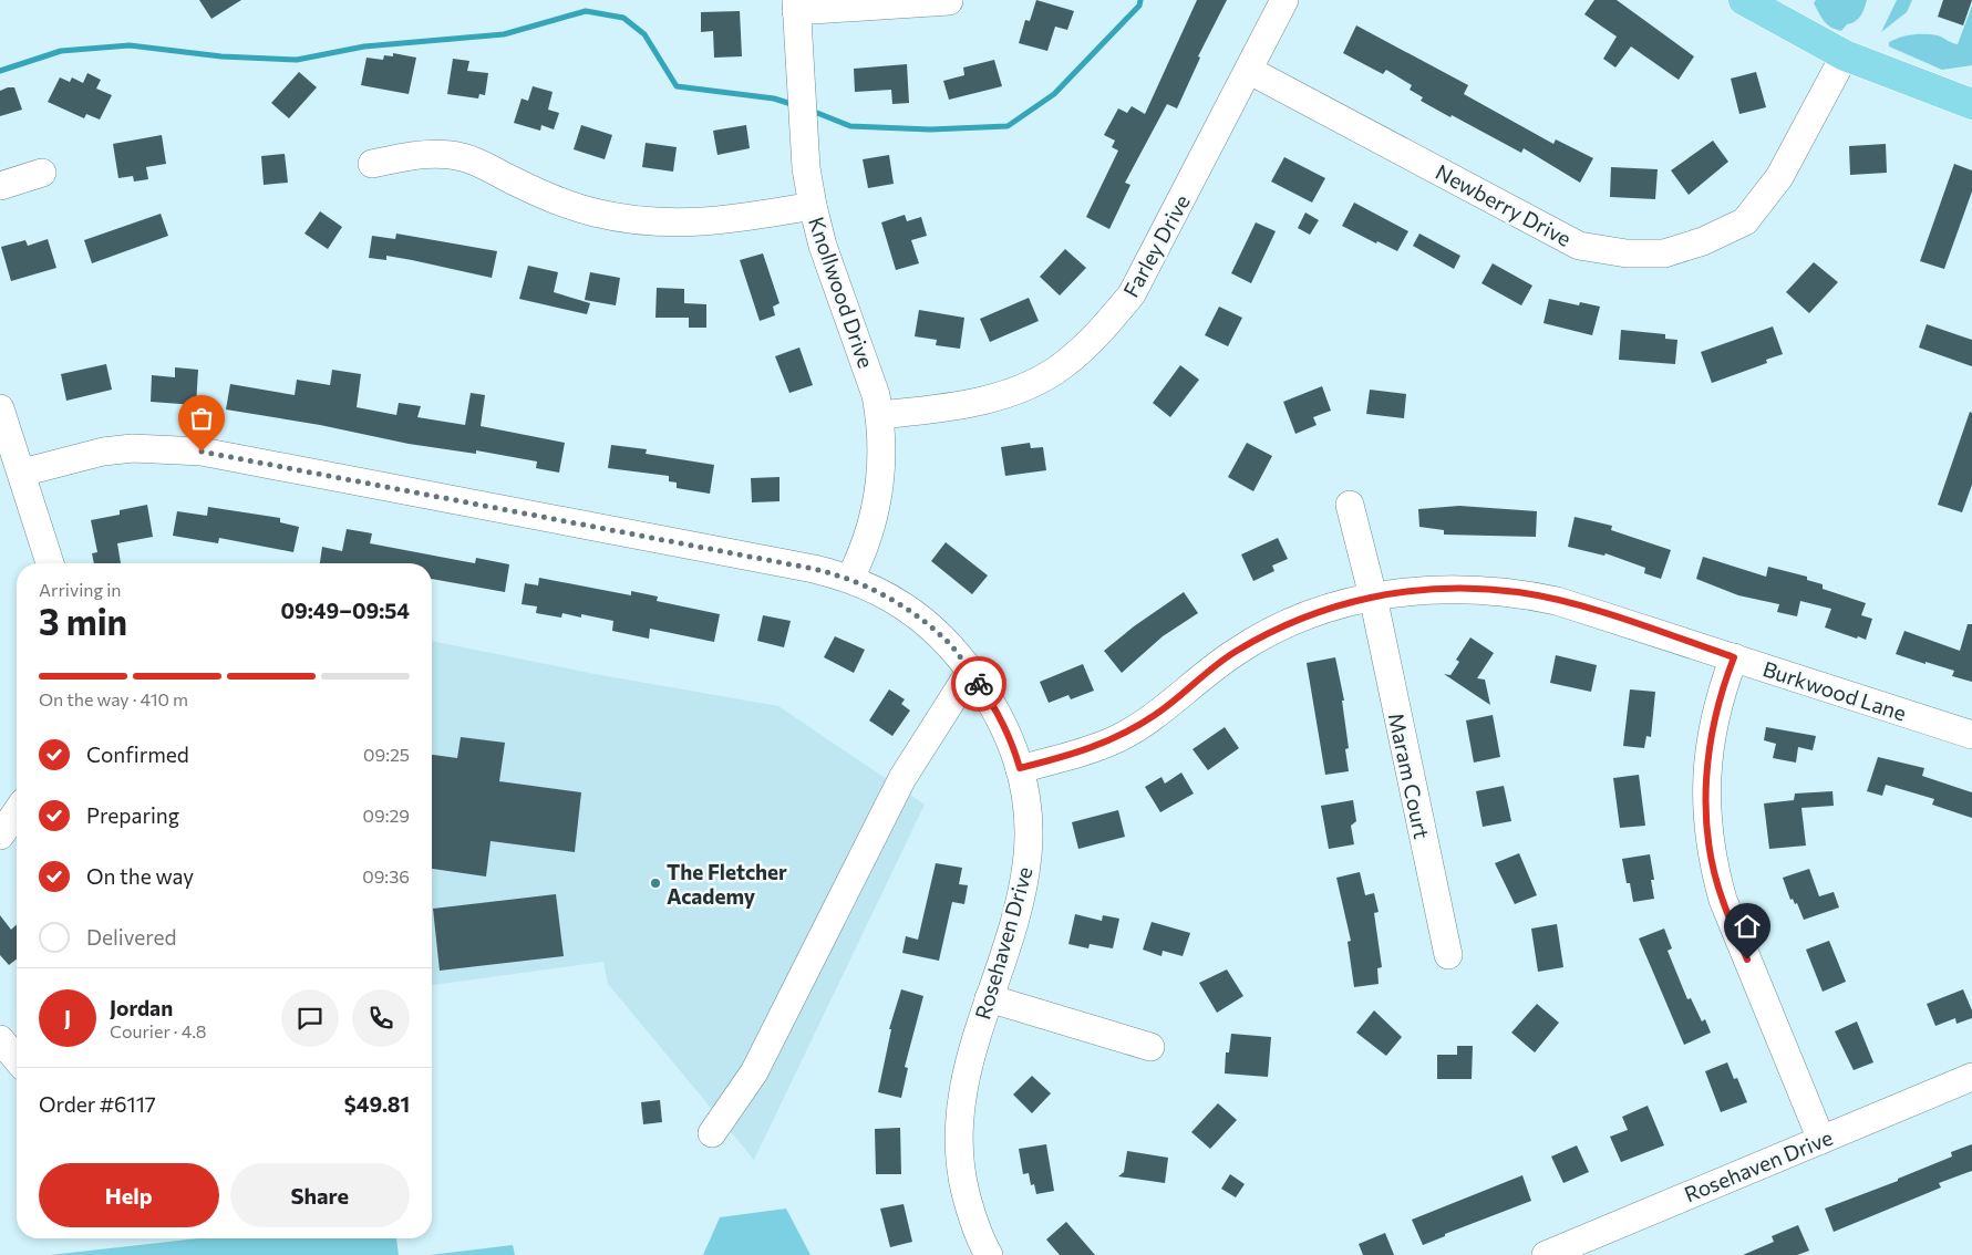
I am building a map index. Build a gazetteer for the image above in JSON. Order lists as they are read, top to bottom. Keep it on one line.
{"streets":{"street":["Newberry Drive","Farley Drive","Knollwood Drive","Burkwood Lane","Maram Court","Rosehaven Drive"]},"crossings":[["Newberry Drive","Farley Drive"],["Farley Drive","Knollwood Drive"],["Knollwood Drive","Rosehaven Drive"],["Burkwood Lane","Maram Court"],["Burkwood Lane","Rosehaven Drive"]],"places":["The Fletcher Academy"],"page":{"heading":["3 min","Arriving in","09:49–09:54"],"panel":["Jordan","Courier · 4.8","Order #6117","$49.81"],"bar":"On the way · 410 m","list":[["Confirmed","09:25"],["Preparing","09:29"],["On the way","09:36"],"Delivered"],"round":"J","buttons":["Help","Share"]}}
